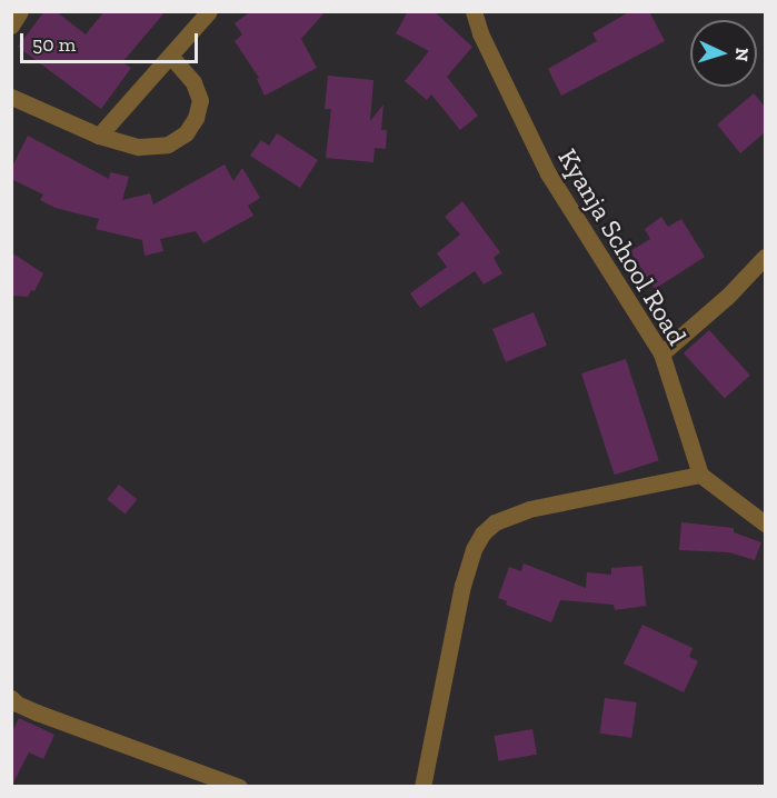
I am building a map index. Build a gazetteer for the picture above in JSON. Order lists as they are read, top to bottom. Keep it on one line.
{"streets":{"street":["Kyanja School Road"]},"scale_bar":"50 m","north":"right"}
